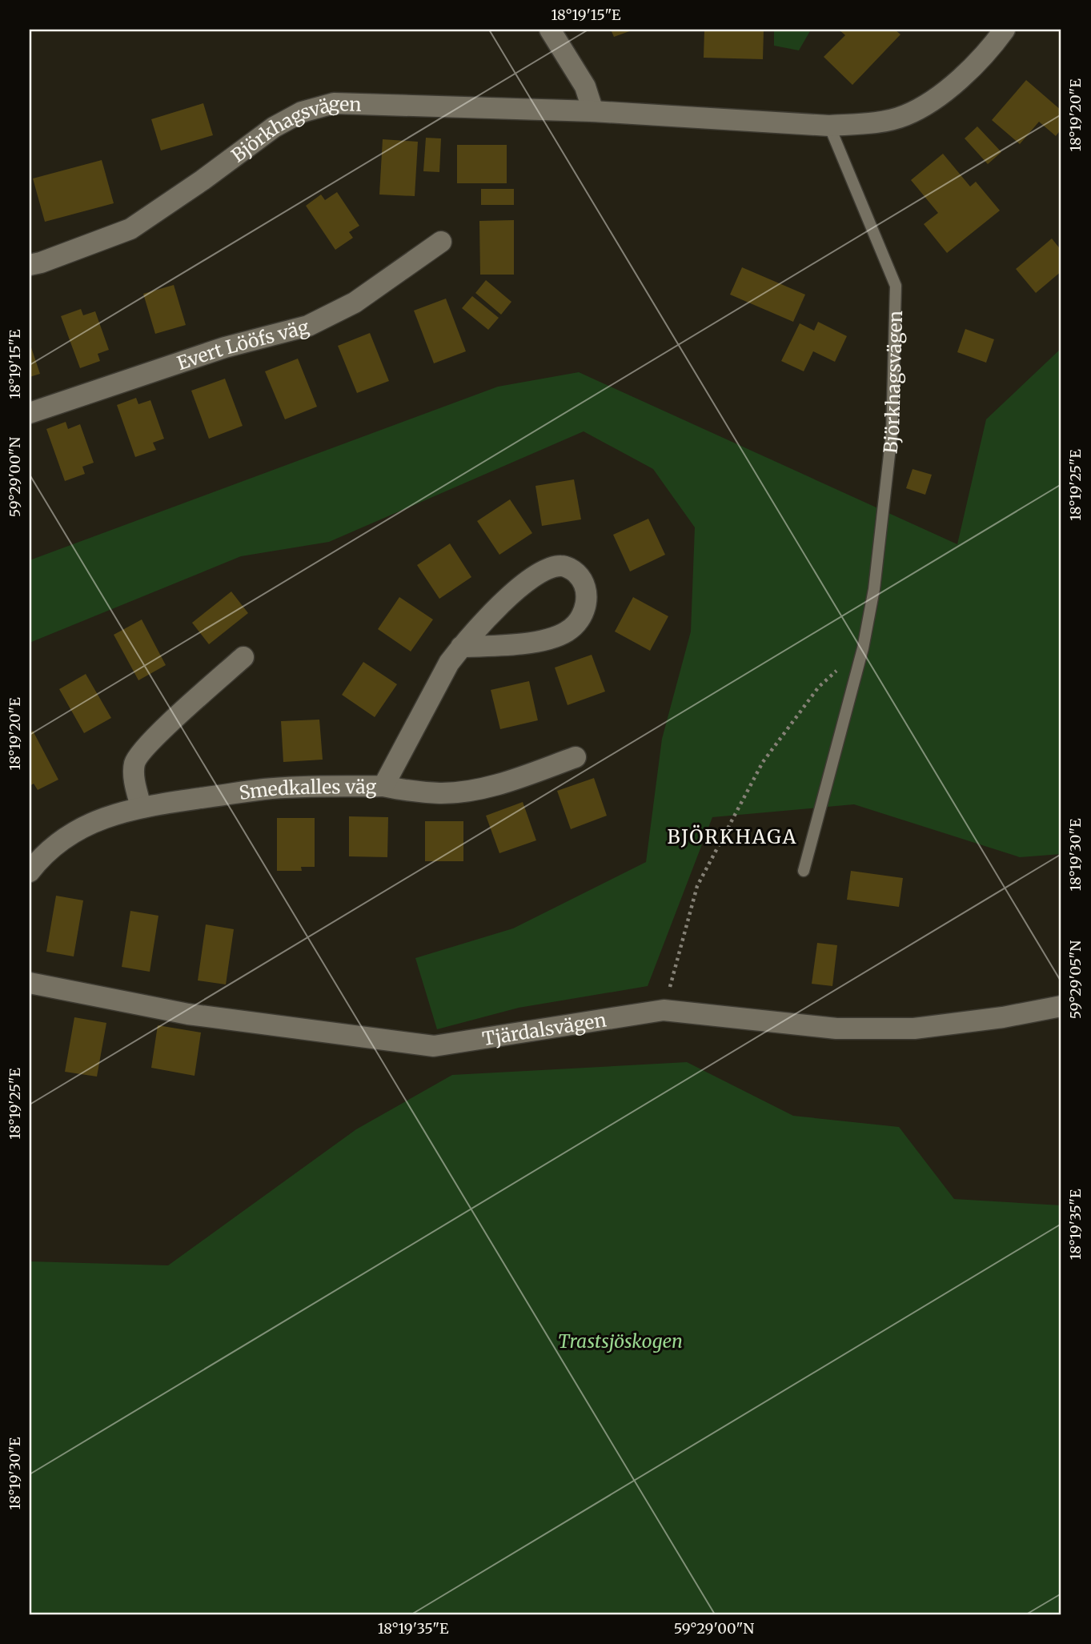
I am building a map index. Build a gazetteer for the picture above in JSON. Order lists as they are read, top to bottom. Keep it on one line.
{"streets":{"street":["Björkhagsvägen","Evert Lööfs väg","Smedkalles väg","Tjärdalsvägen"]},"districts":["BJÖRKHAGA"],"parks":["Trastsjöskogen"],"coordinates":["18°19'15\"E","18°19'20\"E","59°29'00\"N","18°19'25\"E","18°19'30\"E","59°29'05\"N","18°19'35\"E"]}
